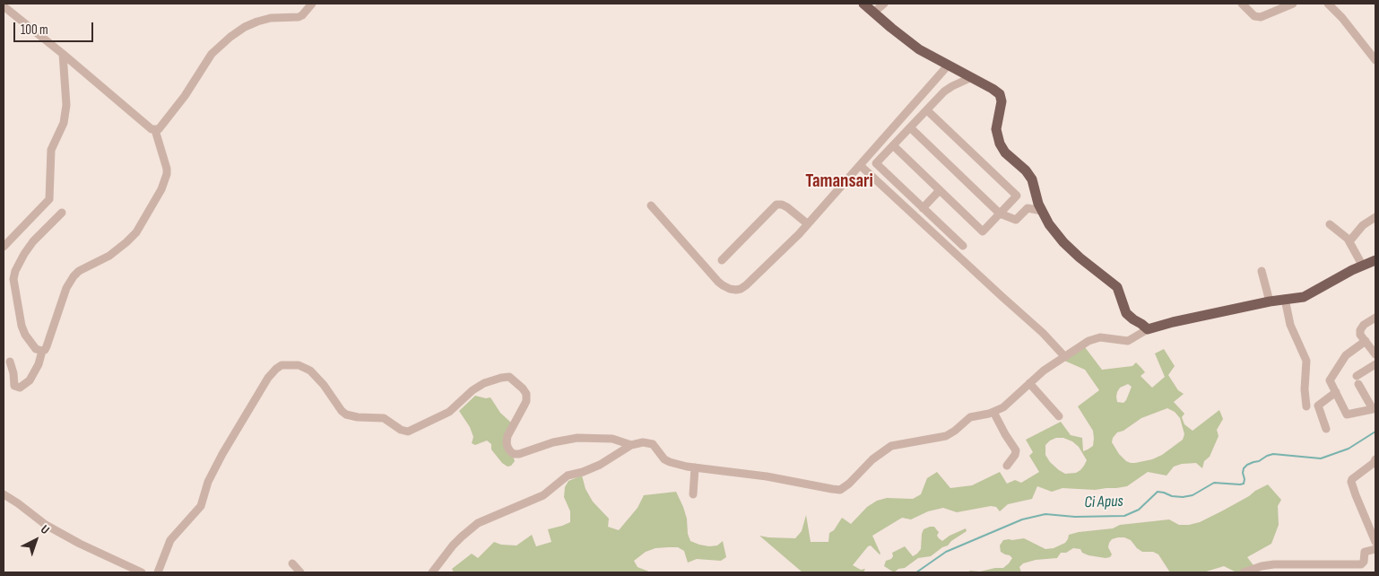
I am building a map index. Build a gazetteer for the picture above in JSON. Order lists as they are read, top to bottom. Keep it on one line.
{"districts":["Tamansari"],"water":["Ci Apus"],"scale_bar":"100 m","north":"top right"}
